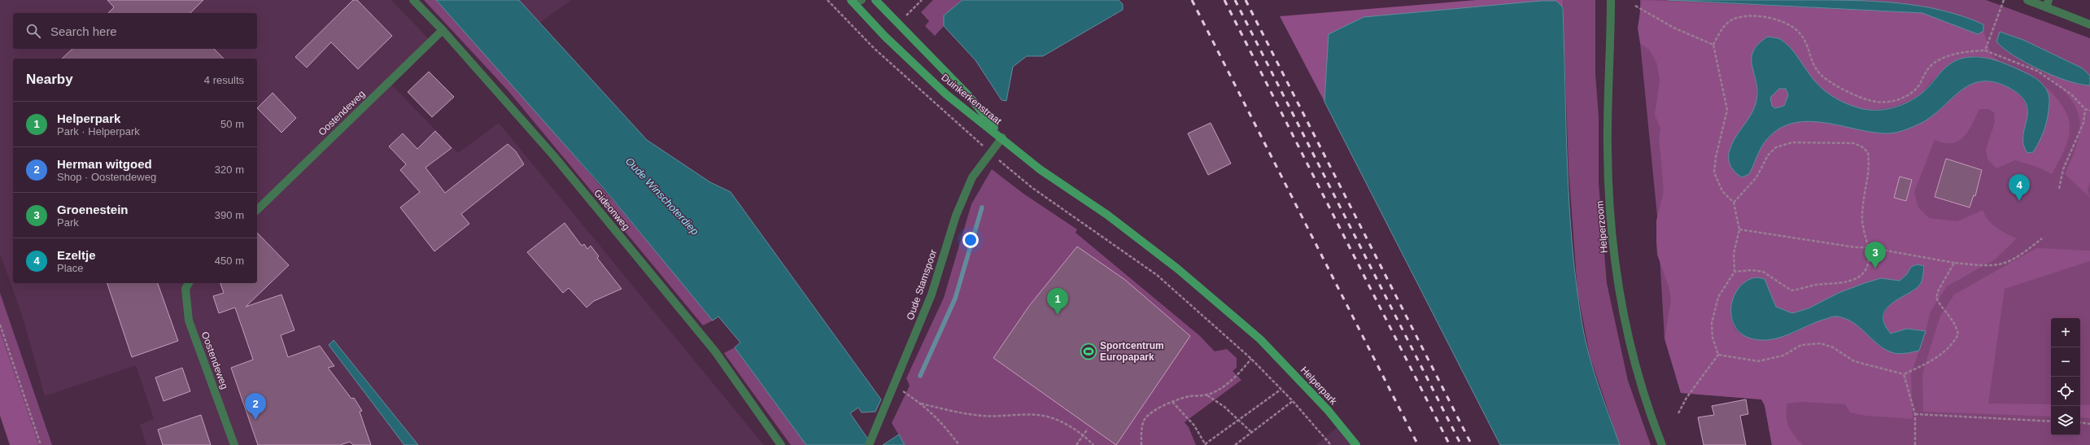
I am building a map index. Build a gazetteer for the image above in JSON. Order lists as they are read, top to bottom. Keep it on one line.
{"streets":{"main road":["Duinkerkenstraat","Helperpark"],"street":["Oostendeweg","Gideonweg","Helperzoom","Oude Stamspoor"]},"crossings":[["Duinkerkenstraat","Oude Stamspoor"],["Duinkerkenstraat","Helperpark"],["Oostendeweg","Gideonweg"],["Oude Stamspoor","Helperpark"]],"water":["Oude Winschoterdiep"],"places":{"sports":["Sportcentrum Europapark"]},"page":{"search":"Search here","heading":["Nearby","4 results"],"list":[{"mark":"1","name":"Helperpark","note":"Park · Helperpark","value":"50 m"},{"mark":"2","name":"Herman witgoed","note":"Shop · Oostendeweg","value":"320 m"},{"mark":"3","name":"Groenestein","note":"Park","value":"390 m"},{"mark":"4","name":"Ezeltje","note":"Place","value":"450 m"}],"pins":["4","3","1","2"],"map_buttons":["+","−"]}}
